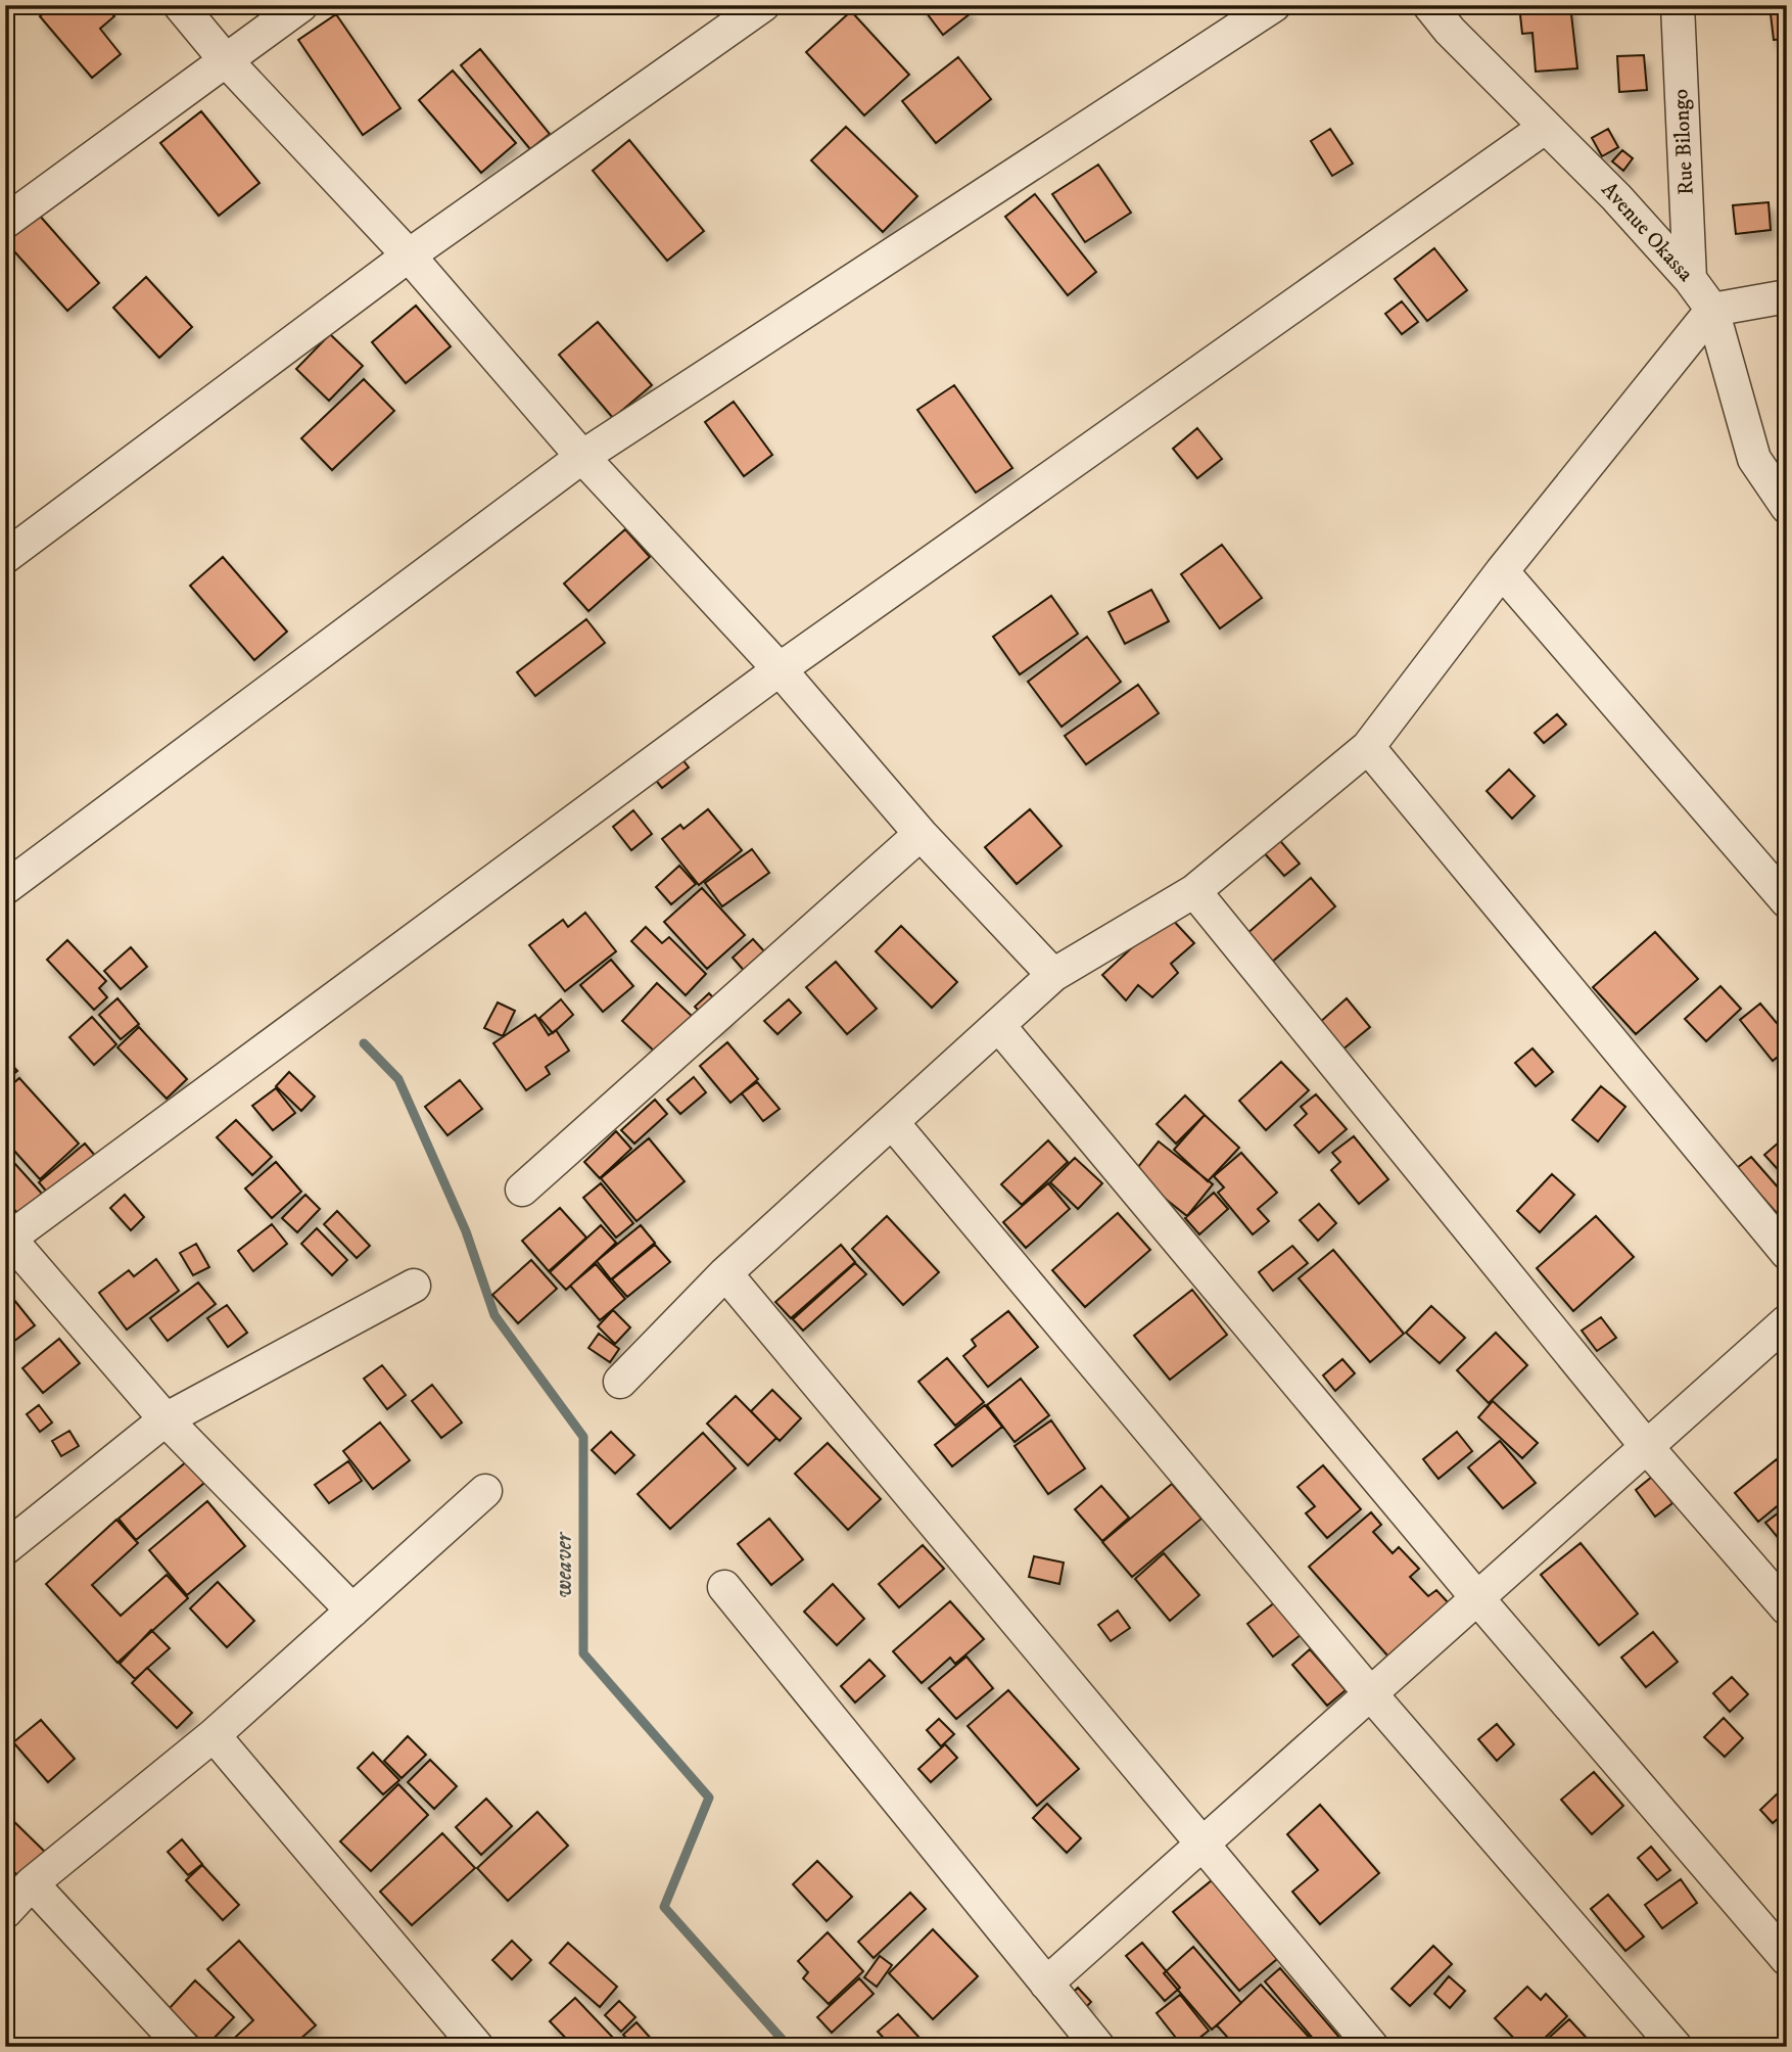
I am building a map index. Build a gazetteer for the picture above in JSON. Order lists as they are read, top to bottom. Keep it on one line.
{"streets":{"street":["Rue Bilongo","Avenue Okassa"]},"crossings":[["Rue Bilongo","Avenue Okassa"]],"water":["weaver"]}
